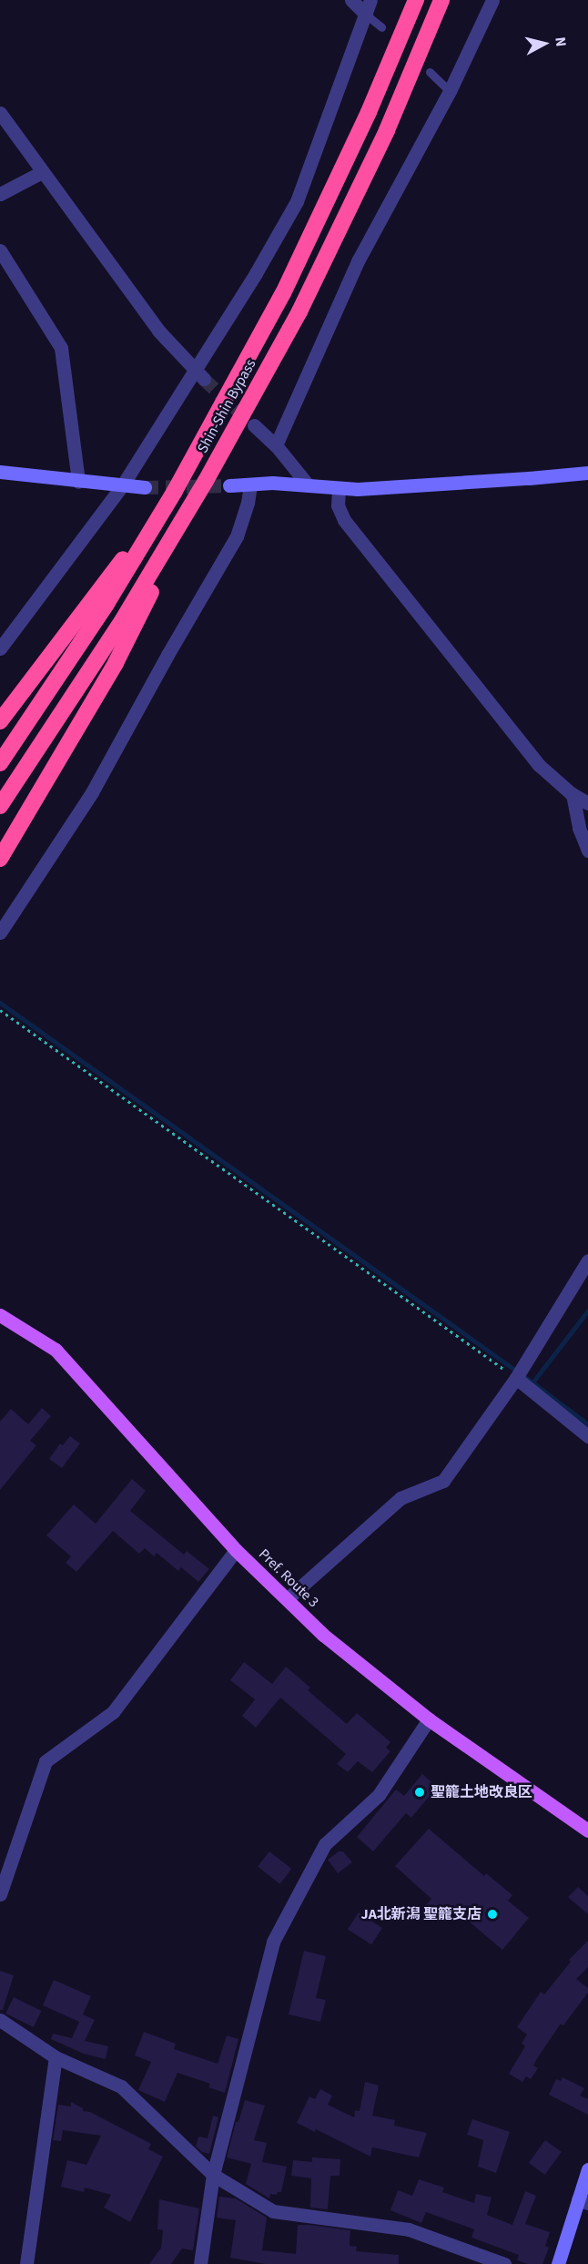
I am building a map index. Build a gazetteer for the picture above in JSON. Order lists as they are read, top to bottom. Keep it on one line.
{"streets":{"highway":["Shin-Shin Bypass"],"main road":["Pref. Route 3"]},"places":["聖籠土地改良区","JA北新潟 聖籠支店"],"north":"right"}
